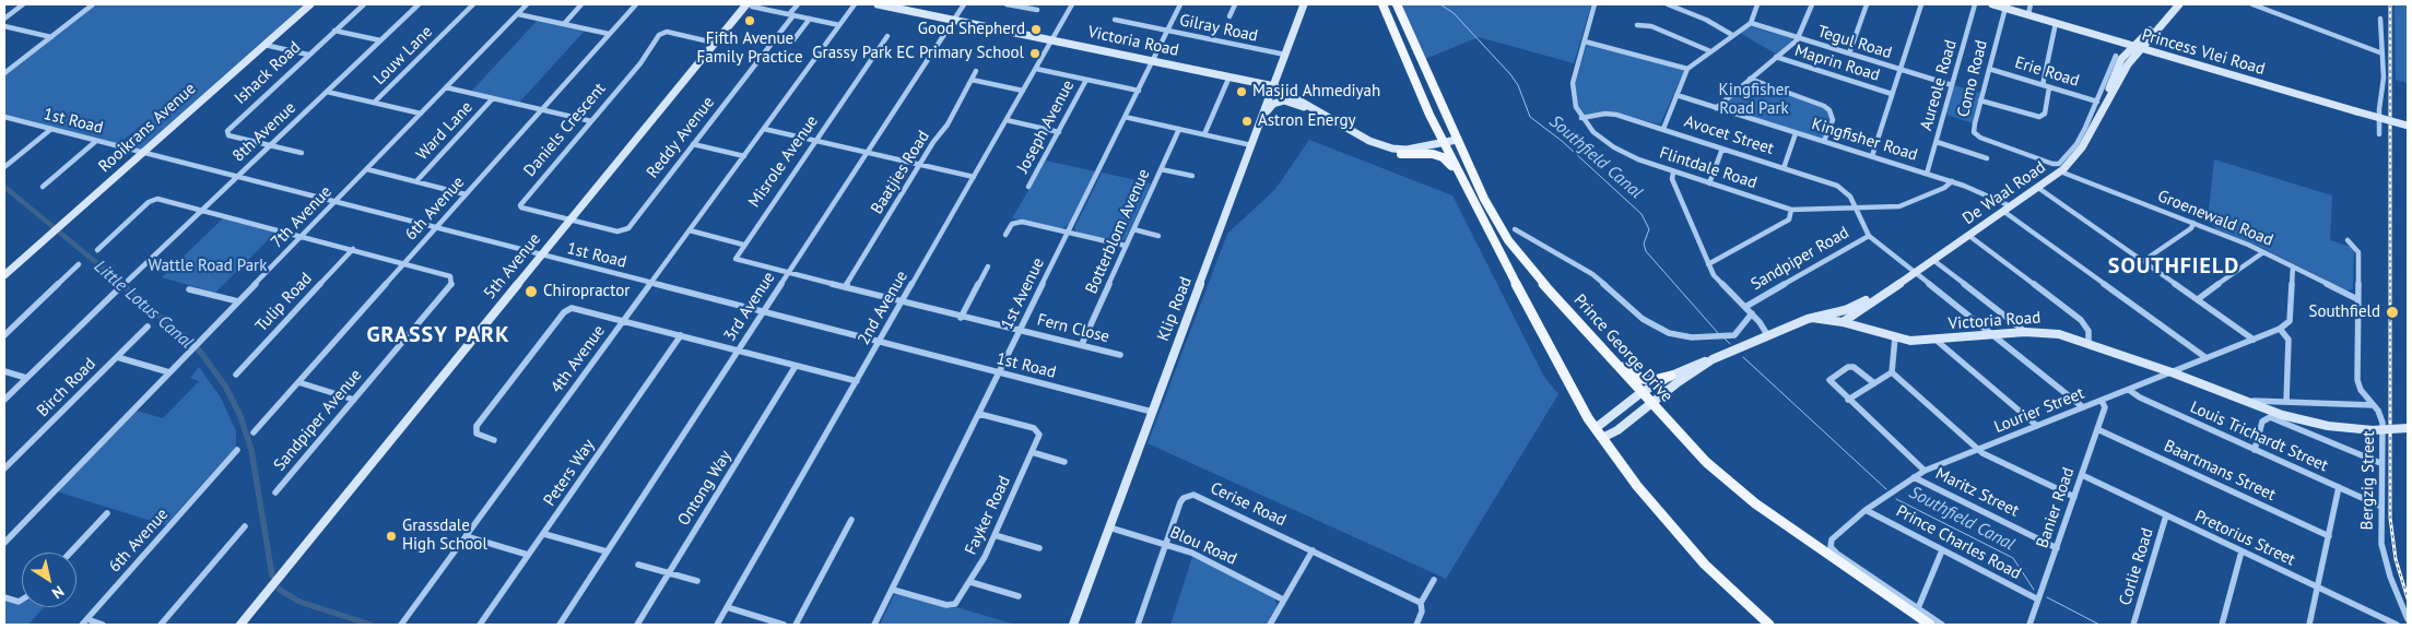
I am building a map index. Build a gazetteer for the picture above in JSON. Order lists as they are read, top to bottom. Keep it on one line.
{"streets":{"main road":["Prince George Drive"],"street":["Gilray Road","Victoria Road","Tegul Road","Princess Vlei Road","Louw Lane","Maprin Road","Erie Road","Ishack Road","Como Road","Aureole Road","1st Road","Joseph Avenue","Rooikrans Avenue","Daniels Crescent","Ward Lane","8th Avenue","Avocet Street","Reddy Avenue","Kingfisher Road","Misrole Avenue","Flintdale Road","Baatjies Road","De Waal Road","6th Avenue","7th Avenue","Groenewald Road","Botterblom Avenue","Sandpiper Road","5th Avenue","1st Avenue","Tulip Road","3rd Avenue","2nd Avenue","Klip Road","Fern Close","4th Avenue","Birch Road","Lourier Street","Sandpiper Avenue","Louis Trichardt Street","Baartmans Street","Peters Way","Bergzig Street","Ontong Way","Maritz Street","Cerise Road","Banier Road","Fayker Road","Pretorius Street","Prince Charles Road","Blou Road","Corlie Road"]},"crossings":[["Gilray Road","1st Avenue"],["Gilray Road","Klip Road"],["Victoria Road","De Waal Road"],["Victoria Road","1st Avenue"],["Victoria Road","3rd Avenue"],["Victoria Road","2nd Avenue"],["Victoria Road","Klip Road"],["Victoria Road","Prince George Drive"],["Victoria Road","Lourier Street"],["Victoria Road","Bergzig Street"],["Tegul Road","Aureole Road"],["Princess Vlei Road","Como Road"],["Princess Vlei Road","De Waal Road"],["Erie Road","Como Road"],["Erie Road","De Waal Road"],["Ishack Road","8th Avenue"],["Como Road","De Waal Road"],["Como Road","Groenewald Road"],["Aureole Road","Kingfisher Road"],["1st Road","Rooikrans Avenue"],["1st Road","8th Avenue"],["1st Road","6th Avenue"],["1st Road","7th Avenue"],["1st Road","5th Avenue"],["1st Road","1st Avenue"],["1st Road","3rd Avenue"],["1st Road","2nd Avenue"],["1st Road","Klip Road"],["1st Road","4th Avenue"],["Daniels Crescent","Reddy Avenue"],["Daniels Crescent","5th Avenue"],["Avocet Street","Flintdale Road"],["Avocet Street","Sandpiper Road"],["Reddy Avenue","5th Avenue"],["Kingfisher Road","Flintdale Road"],["Kingfisher Road","De Waal Road"],["Kingfisher Road","Lourier Street"],["Baatjies Road","Fern Close"],["De Waal Road","Groenewald Road"],["De Waal Road","Prince George Drive"],["6th Avenue","Sandpiper Avenue"],["Groenewald Road","Bergzig Street"],["Botterblom Avenue","Fern Close"],["1st Avenue","Fern Close"],["1st Avenue","Fayker Road"],["3rd Avenue","Fern Close"],["2nd Avenue","Fern Close"],["Klip Road","Blou Road"],["Lourier Street","Louis Trichardt Street"],["Lourier Street","Maritz Street"],["Lourier Street","Banier Road"],["Lourier Street","Prince Charles Road"],["Louis Trichardt Street","Bergzig Street"],["Baartmans Street","Banier Road"],["Maritz Street","Banier Road"],["Cerise Road","Blou Road"],["Banier Road","Pretorius Street"],["Banier Road","Prince Charles Road"],["Pretorius Street","Corlie Road"]],"districts":["SOUTHFIELD","GRASSY PARK"],"water":["Southfield Canal","Little Lotus Canal"],"parks":["Kingfisher Road Park","Wattle Road Park"],"places":["Fifth Avenue Family Practice","Good Shepherd","Grassy Park EC Primary School","Masjid Ahmediyah","Astron Energy","Chiropractor","Southfield","Grassdale High School"],"north":"bottom right"}
